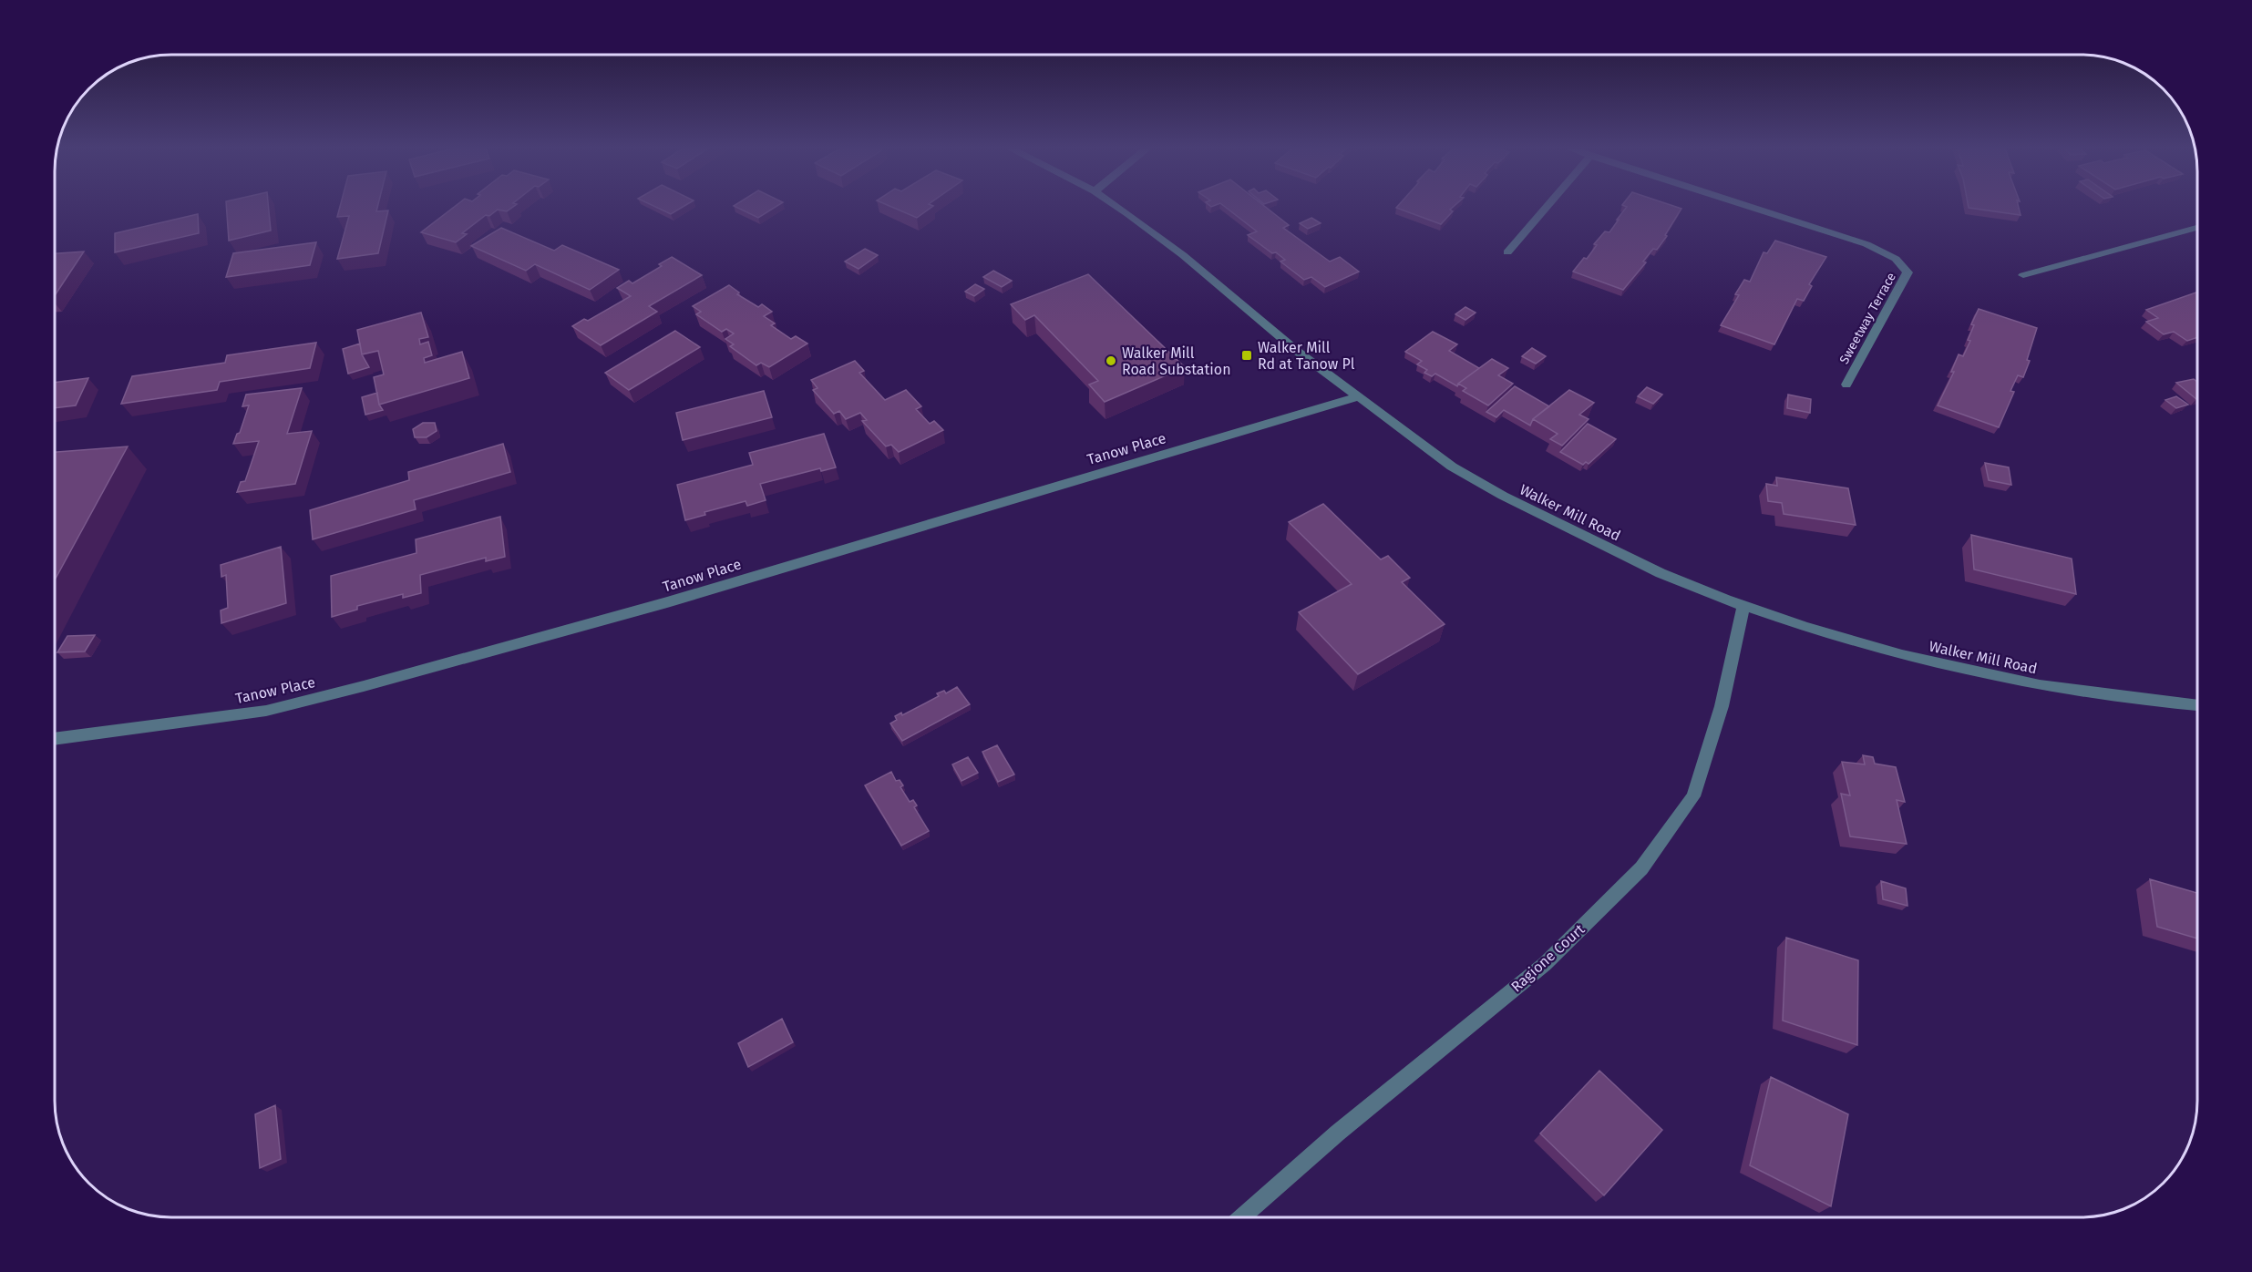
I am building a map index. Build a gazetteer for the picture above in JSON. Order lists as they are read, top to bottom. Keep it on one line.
{"streets":{"street":["Sweetway Terrace","Tanow Place","Walker Mill Road","Ragione Court"]},"crossings":[["Tanow Place","Walker Mill Road"],["Walker Mill Road","Ragione Court"]],"places":{"transit":["Walker Mill Rd at Tanow Pl"],"other":["Walker Mill Road Substation"]}}
